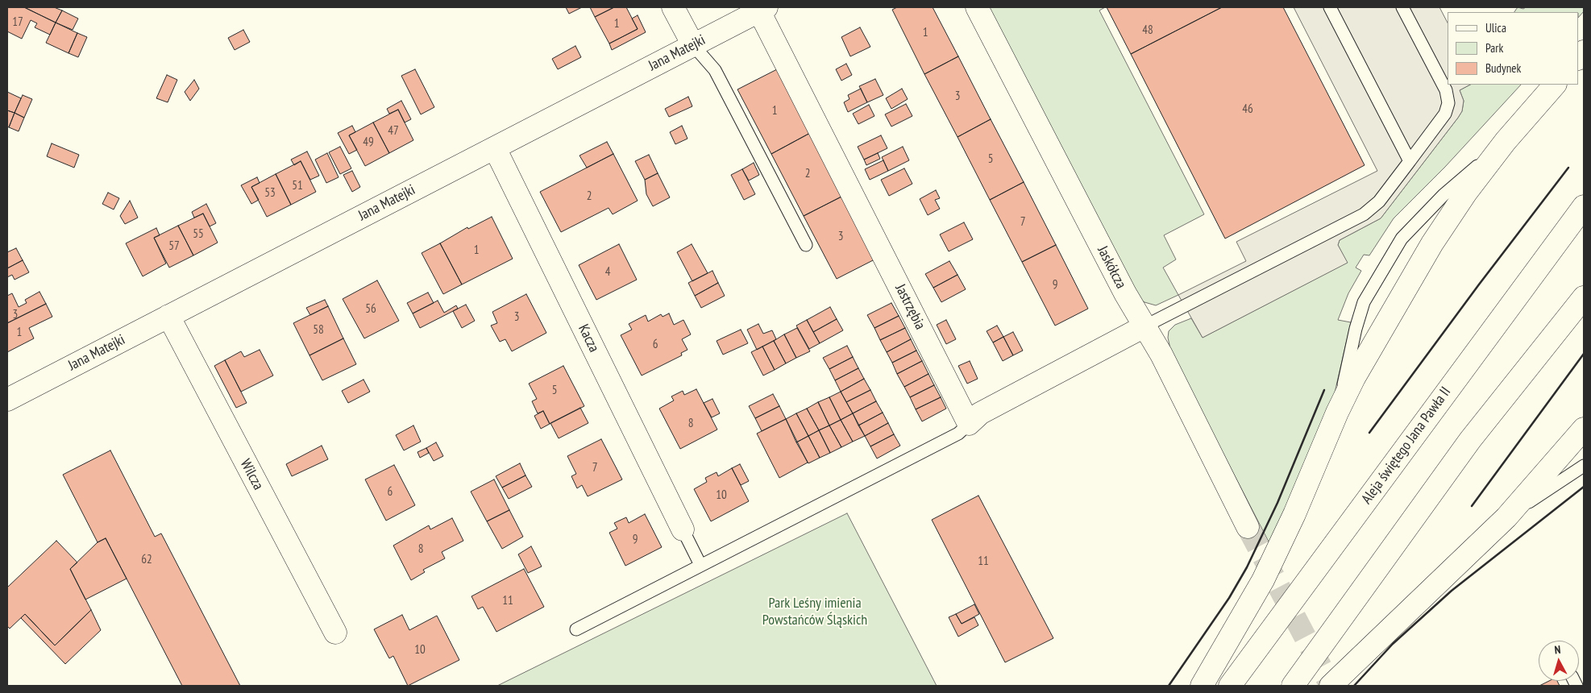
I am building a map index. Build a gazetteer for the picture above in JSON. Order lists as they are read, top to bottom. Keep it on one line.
{"streets":{"street":["Jana Matejki","Jaskółcza","Jastrzębia","Kacza","Aleja świętego Jana Pawła II","Wilcza"]},"crossings":[["Jana Matejki","Jastrzębia"],["Jana Matejki","Kacza"],["Jana Matejki","Wilcza"]],"parks":["Park Leśny imienia Powstańców Śląskich"],"house_numbers":["17","1","48","1","3","46","1","47","49","5","2","51","53","2","7","55","3","57","1","4","9","56","3","3","58","1","6","5","8","7","6","10","9","8","62","11","11","10"],"legend":["Ulica","Park","Budynek"],"north":"top"}
